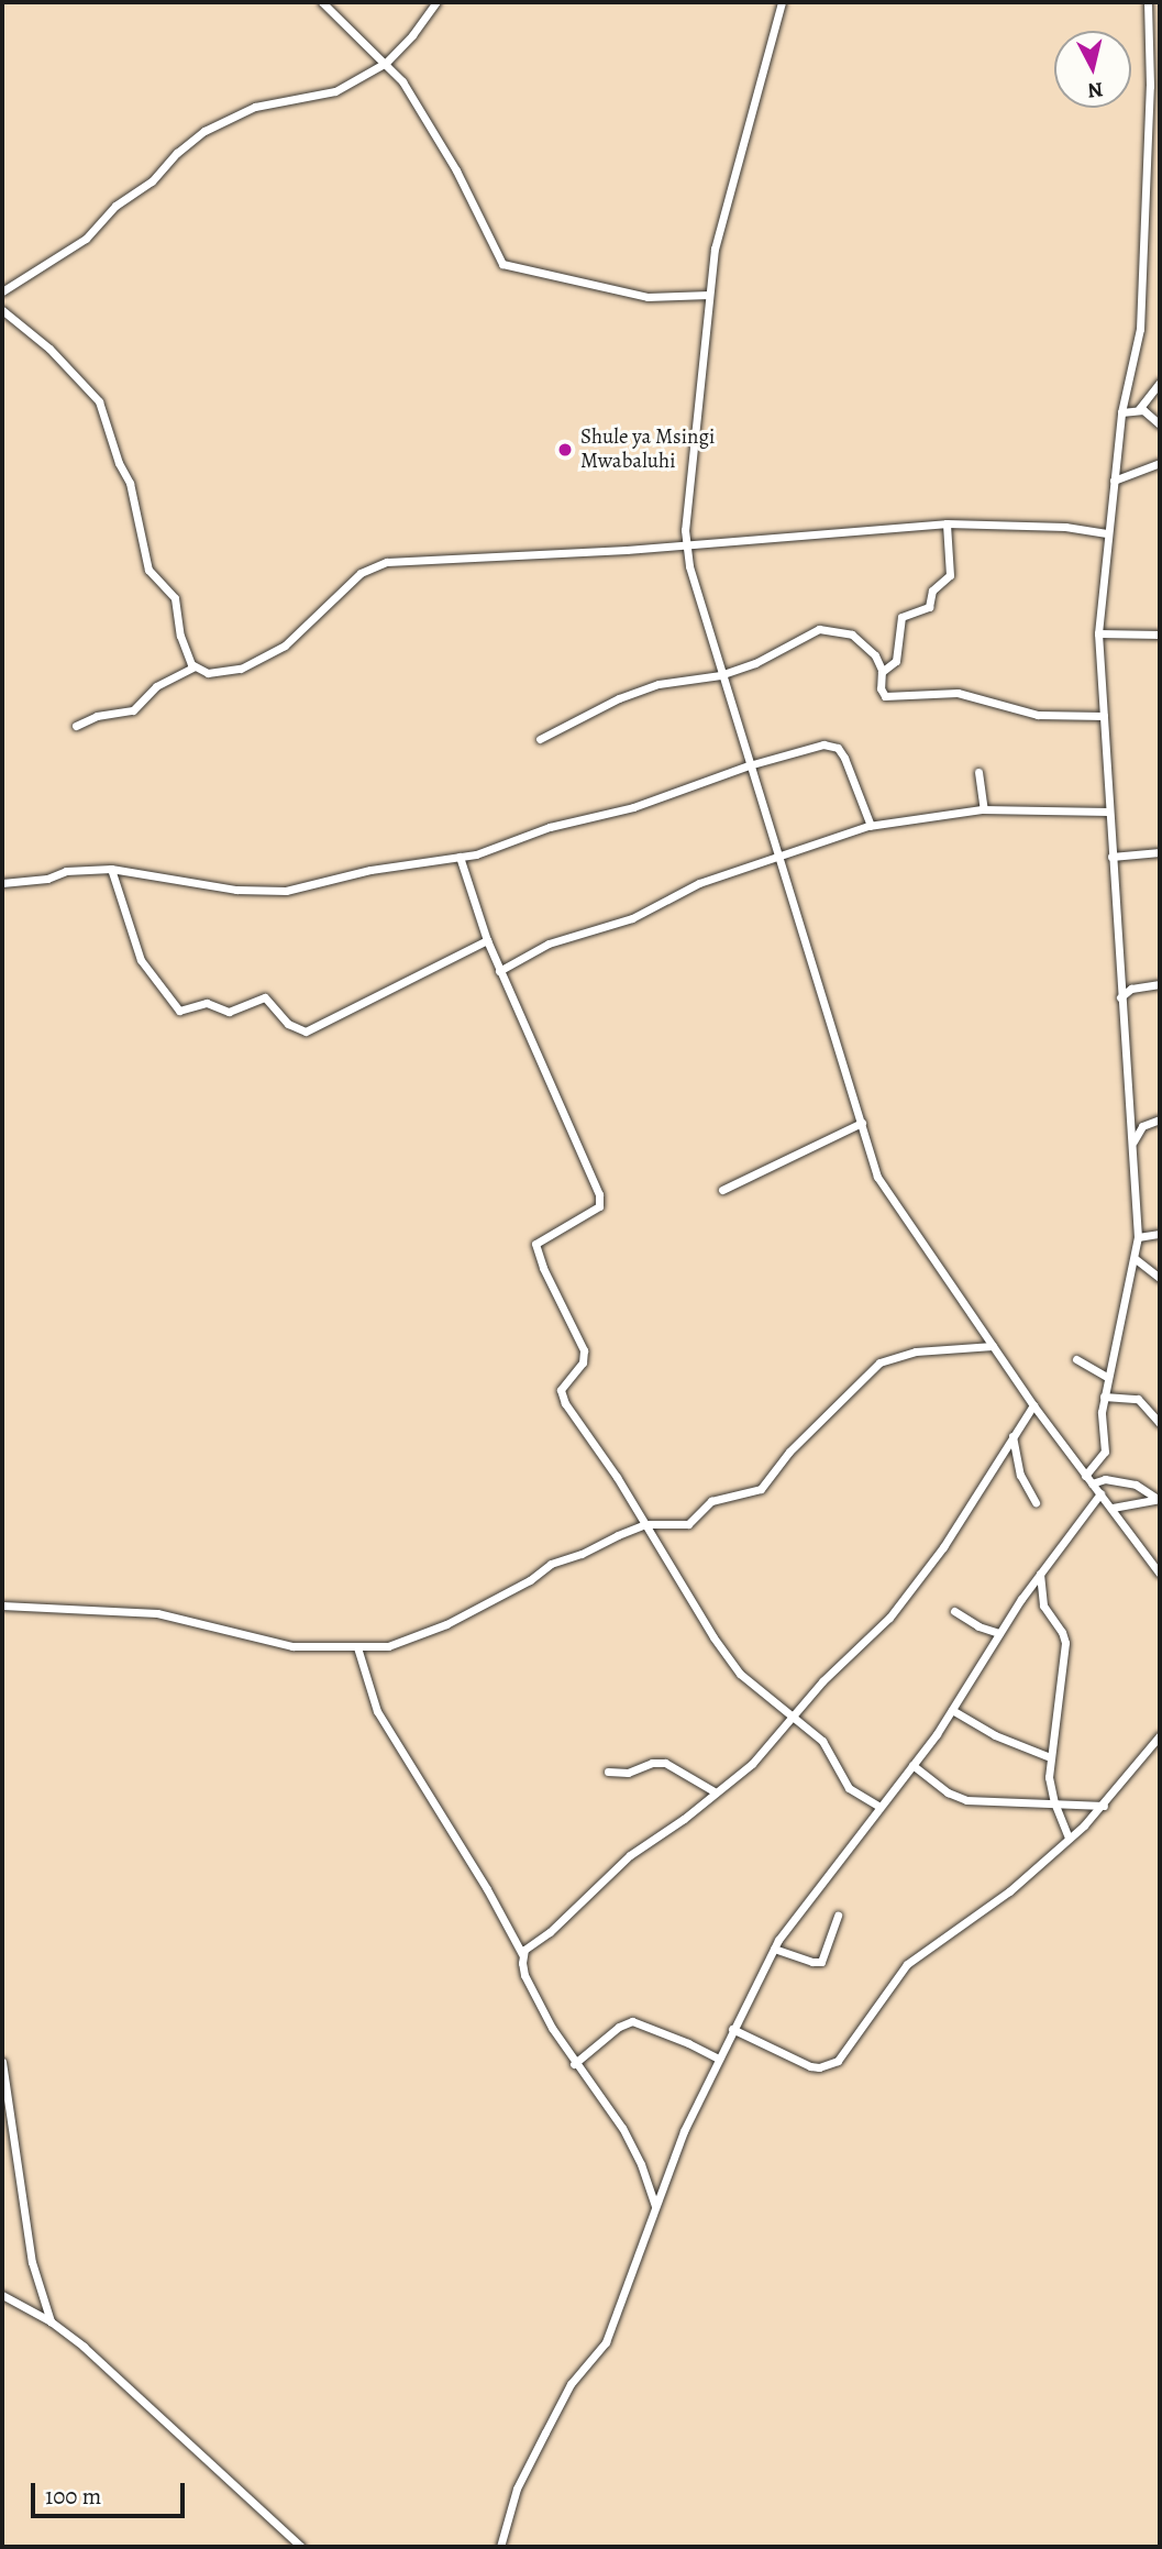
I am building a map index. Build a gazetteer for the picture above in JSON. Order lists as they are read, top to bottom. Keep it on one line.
{"places":["Shule ya Msingi Mwabaluhi"],"scale_bar":"100 m","north":"bottom"}
